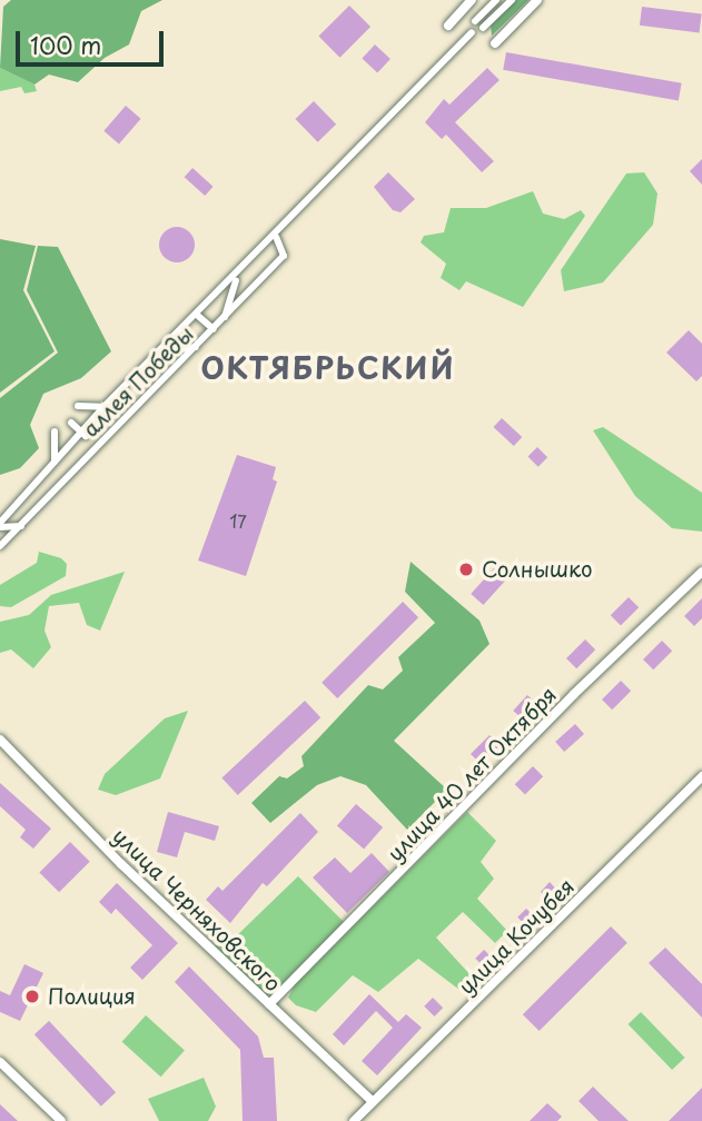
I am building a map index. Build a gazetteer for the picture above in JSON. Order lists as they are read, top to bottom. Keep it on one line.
{"streets":{"street":["аллея Победы","улица 40 лет Октября","улица Черняховского","улица Кочубея"]},"crossings":[["улица 40 лет Октября","улица Черняховского"],["улица Черняховского","улица Кочубея"]],"districts":["ОКТЯБРЬСКИЙ"],"places":["Солнышко","Полиция"],"house_numbers":["17"],"scale_bar":"100 m"}
